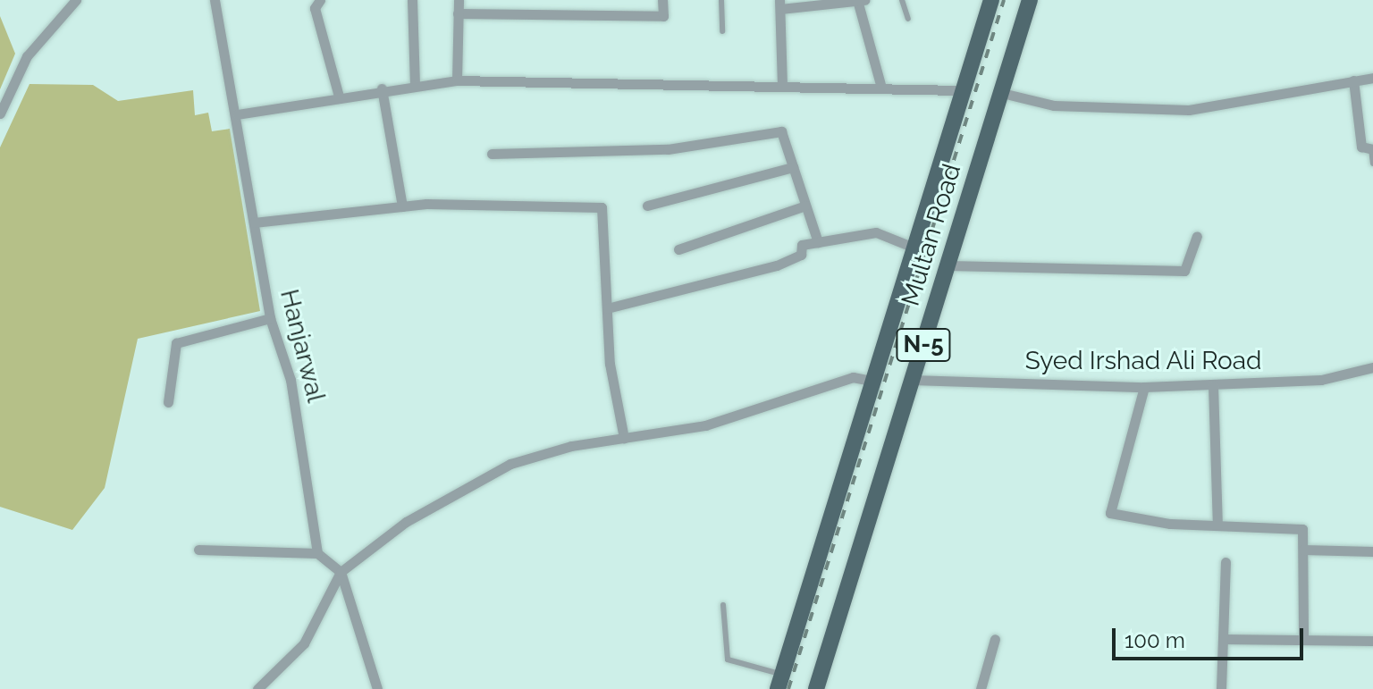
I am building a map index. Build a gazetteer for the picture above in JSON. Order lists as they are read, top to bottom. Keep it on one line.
{"streets":{"main road":["Multan Road","N-5"],"street":["Hanjarwal","Syed Irshad Ali Road"]},"crossings":[["Multan Road","Syed Irshad Ali Road"]],"scale_bar":"100 m"}
